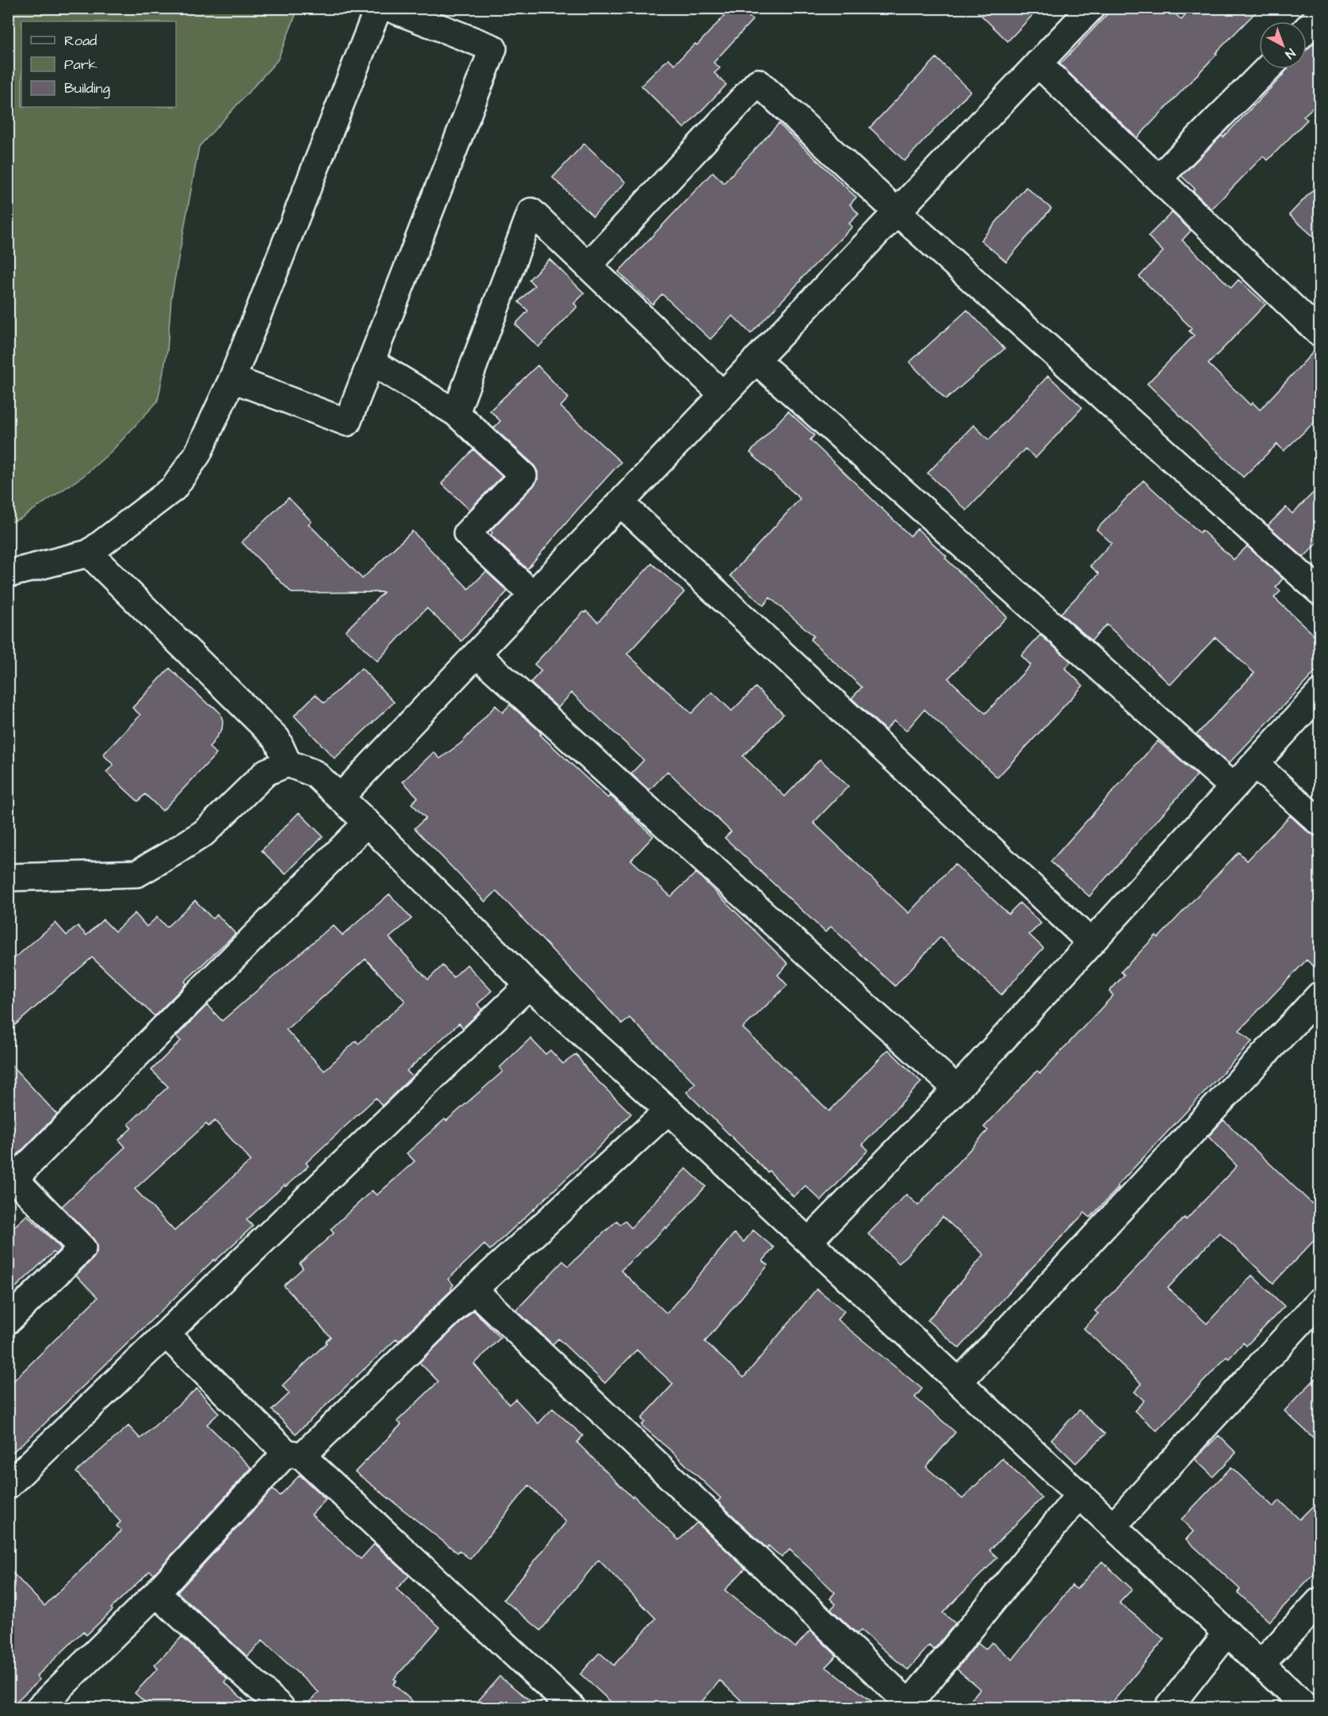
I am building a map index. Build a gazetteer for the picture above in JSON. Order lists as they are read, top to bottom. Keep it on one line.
{"legend":["Road","Park","Building"],"north":"bottom right"}
